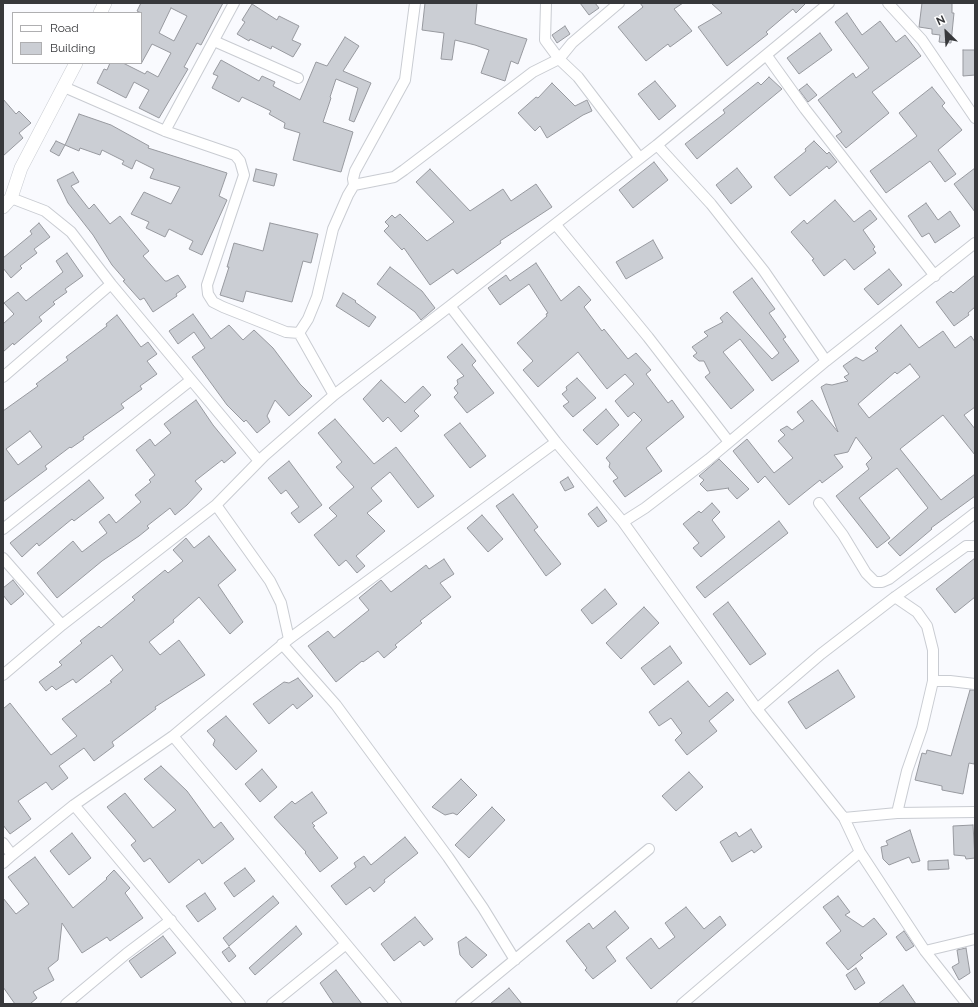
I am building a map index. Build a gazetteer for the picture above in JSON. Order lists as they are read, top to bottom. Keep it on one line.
{"legend":["Road","Building"],"north":"top left"}
